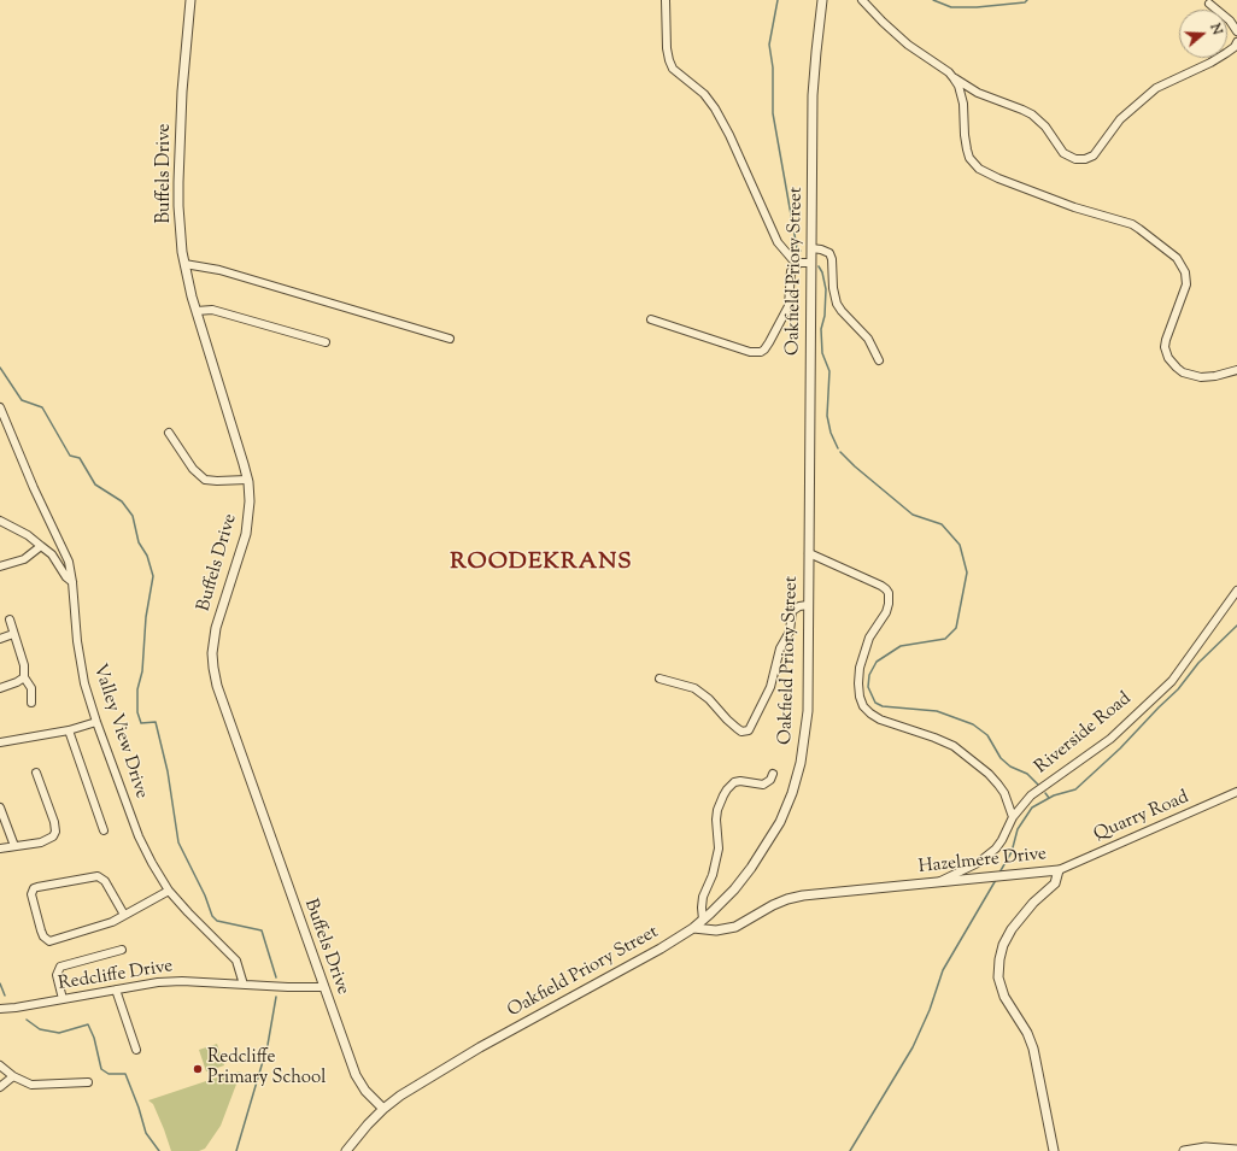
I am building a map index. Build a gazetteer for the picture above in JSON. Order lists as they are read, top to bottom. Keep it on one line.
{"streets":{"street":["Buffels Drive","Oakfield Priory Street","Valley View Drive","Riverside Road","Quarry Road","Hazelmere Drive","Redcliffe Drive"]},"crossings":[["Buffels Drive","Oakfield Priory Street"],["Buffels Drive","Redcliffe Drive"],["Oakfield Priory Street","Hazelmere Drive"],["Valley View Drive","Redcliffe Drive"],["Riverside Road","Hazelmere Drive"],["Quarry Road","Hazelmere Drive"]],"districts":["ROODEKRANS"],"places":["Redcliffe Primary School"],"north":"right"}
